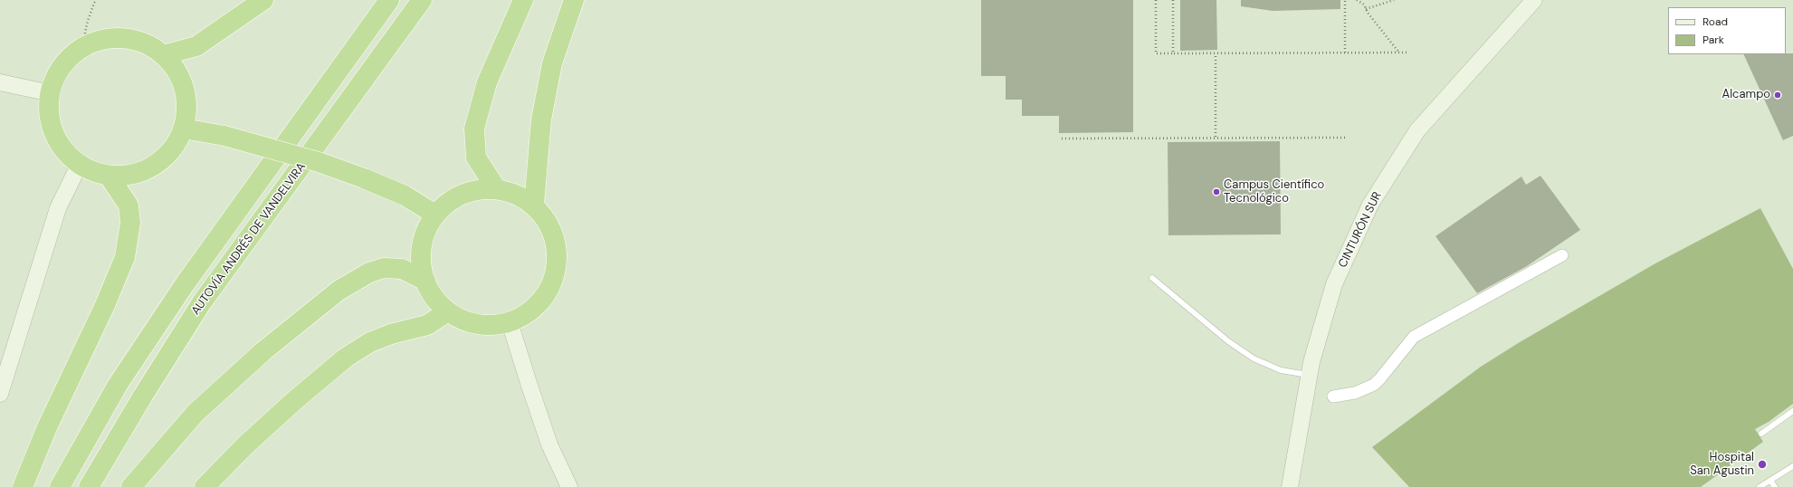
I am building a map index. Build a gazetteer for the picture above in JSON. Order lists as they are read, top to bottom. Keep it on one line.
{"streets":{"highway":["AUTOVÍA ANDRÉS DE VANDELVIRA"],"main road":["CINTURÓN SUR"]},"places":["Alcampo","Campus Científico Tecnológico","Hospital San Agustin"],"legend":["Road","Park"]}
